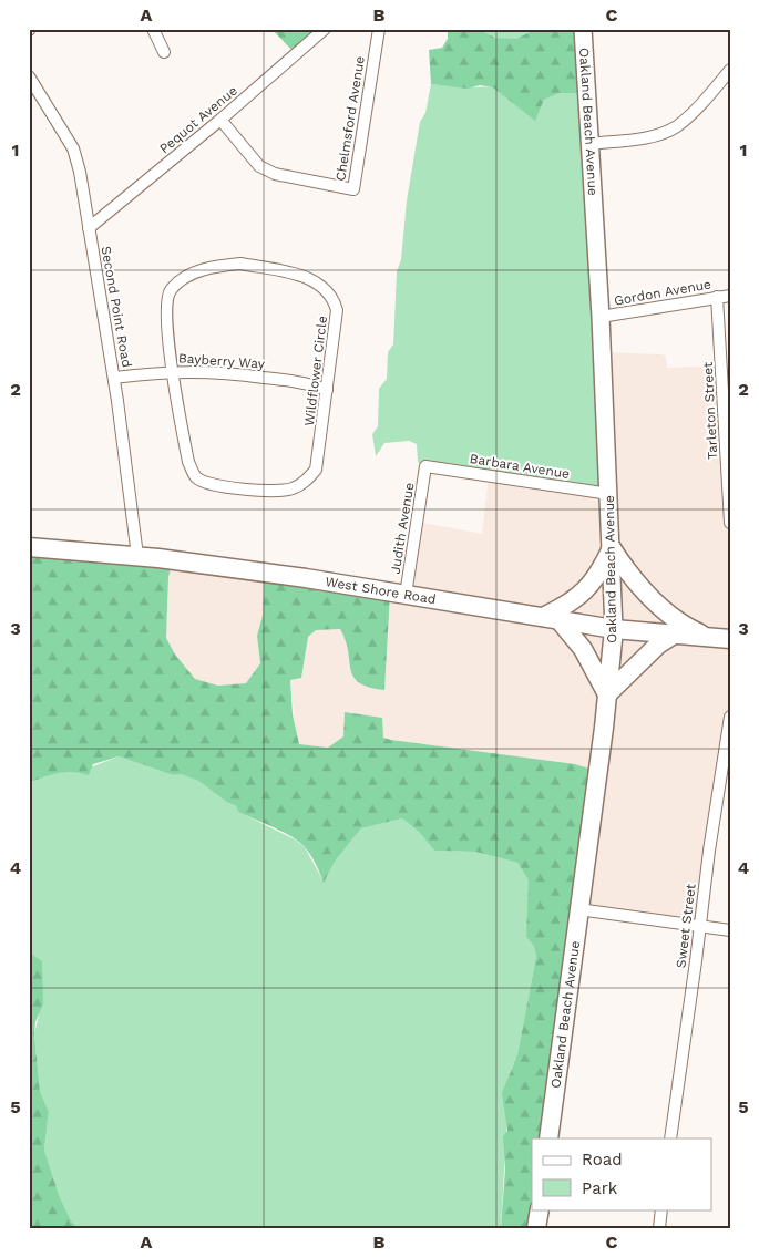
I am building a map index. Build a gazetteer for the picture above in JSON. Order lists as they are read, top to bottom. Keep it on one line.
{"streets":{"main road":["Oakland Beach Avenue","West Shore Road"],"street":["Chelmsford Avenue","Pequot Avenue","Gordon Avenue","Second Point Road","Bayberry Way","Wildflower Circle","Tarleton Street","Barbara Avenue","Judith Avenue","Sweet Street"]},"crossings":[["Chelmsford Avenue","Pequot Avenue"],["Pequot Avenue","Second Point Road"],["Oakland Beach Avenue","Gordon Avenue"],["Oakland Beach Avenue","Barbara Avenue"],["Oakland Beach Avenue","West Shore Road"],["Gordon Avenue","Tarleton Street"],["Second Point Road","Bayberry Way"],["Second Point Road","West Shore Road"],["Bayberry Way","Wildflower Circle"],["Barbara Avenue","Judith Avenue"],["Judith Avenue","West Shore Road"]],"legend":["Road","Park"],"grid":{"columns":["A","B","C"],"rows":["1","2","3","4","5"]}}
